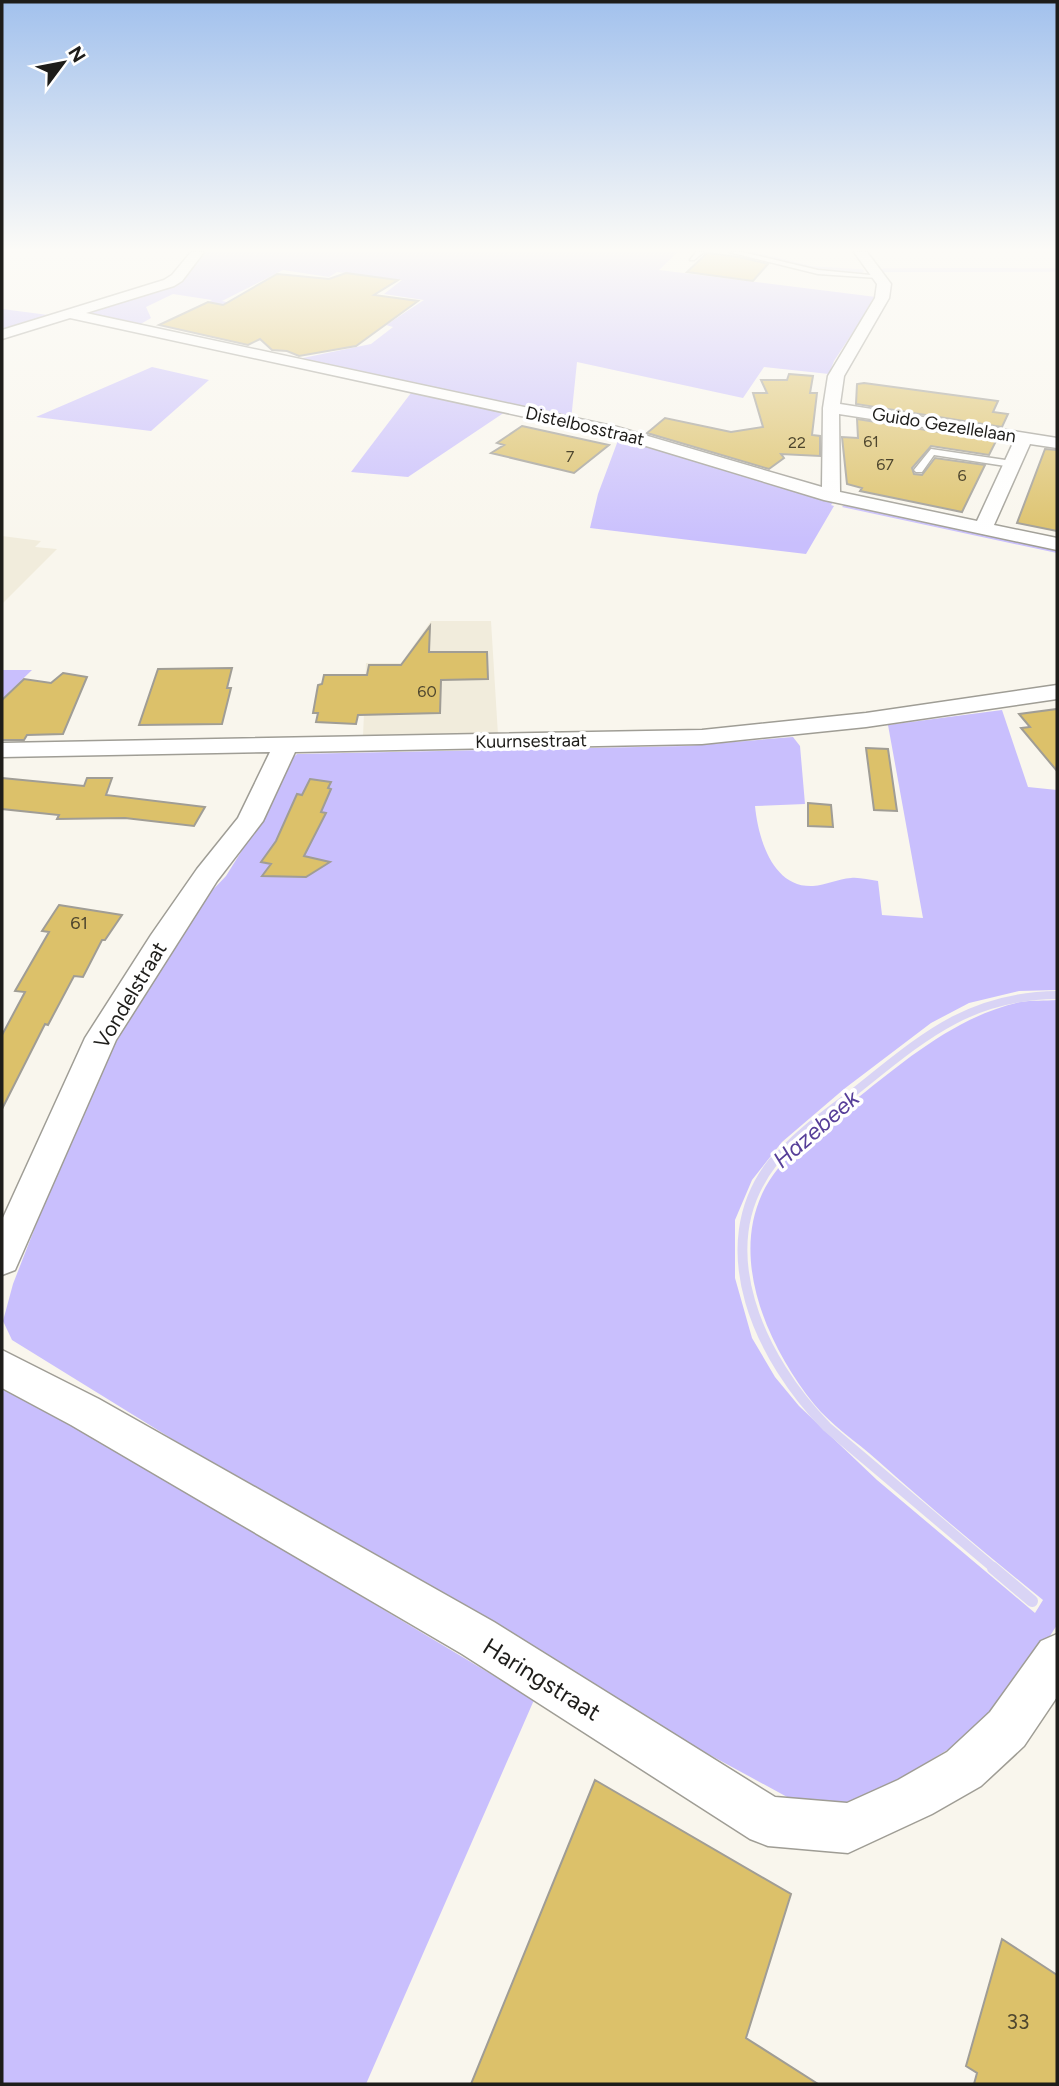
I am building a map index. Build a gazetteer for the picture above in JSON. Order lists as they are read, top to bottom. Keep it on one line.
{"streets":{"street":["Guido Gezellelaan","Distelbosstraat","Kuurnsestraat","Vondelstraat","Haringstraat"]},"crossings":[["Kuurnsestraat","Vondelstraat"]],"water":["Hazebeek"],"house_numbers":["61","22","7","67","6","60","61","33"],"north":"top right"}
